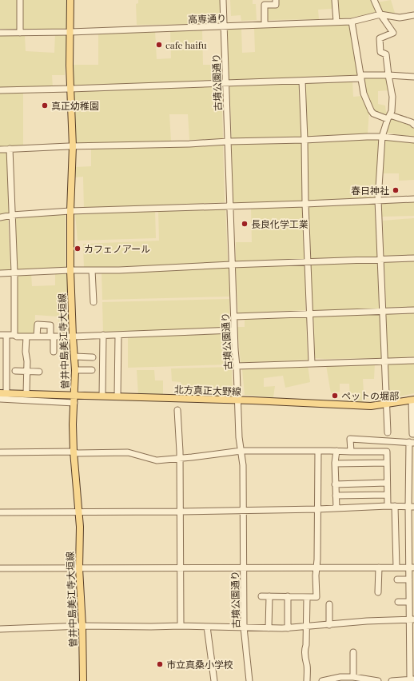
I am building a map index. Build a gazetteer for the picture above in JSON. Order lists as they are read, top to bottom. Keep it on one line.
{"streets":{"main road":["曽井中島美江寺大垣線","北方真正大野線"],"street":["高専通り","古墳公園通り"]},"crossings":[["高専通り","古墳公園通り"],["高専通り","曽井中島美江寺大垣線"],["古墳公園通り","北方真正大野線"],["曽井中島美江寺大垣線","北方真正大野線"]],"places":["cafe haifu","真正幼稚園","春日神社","長良化学工業","カフェノアール","ペットの堀部","市立真桑小学校"]}
